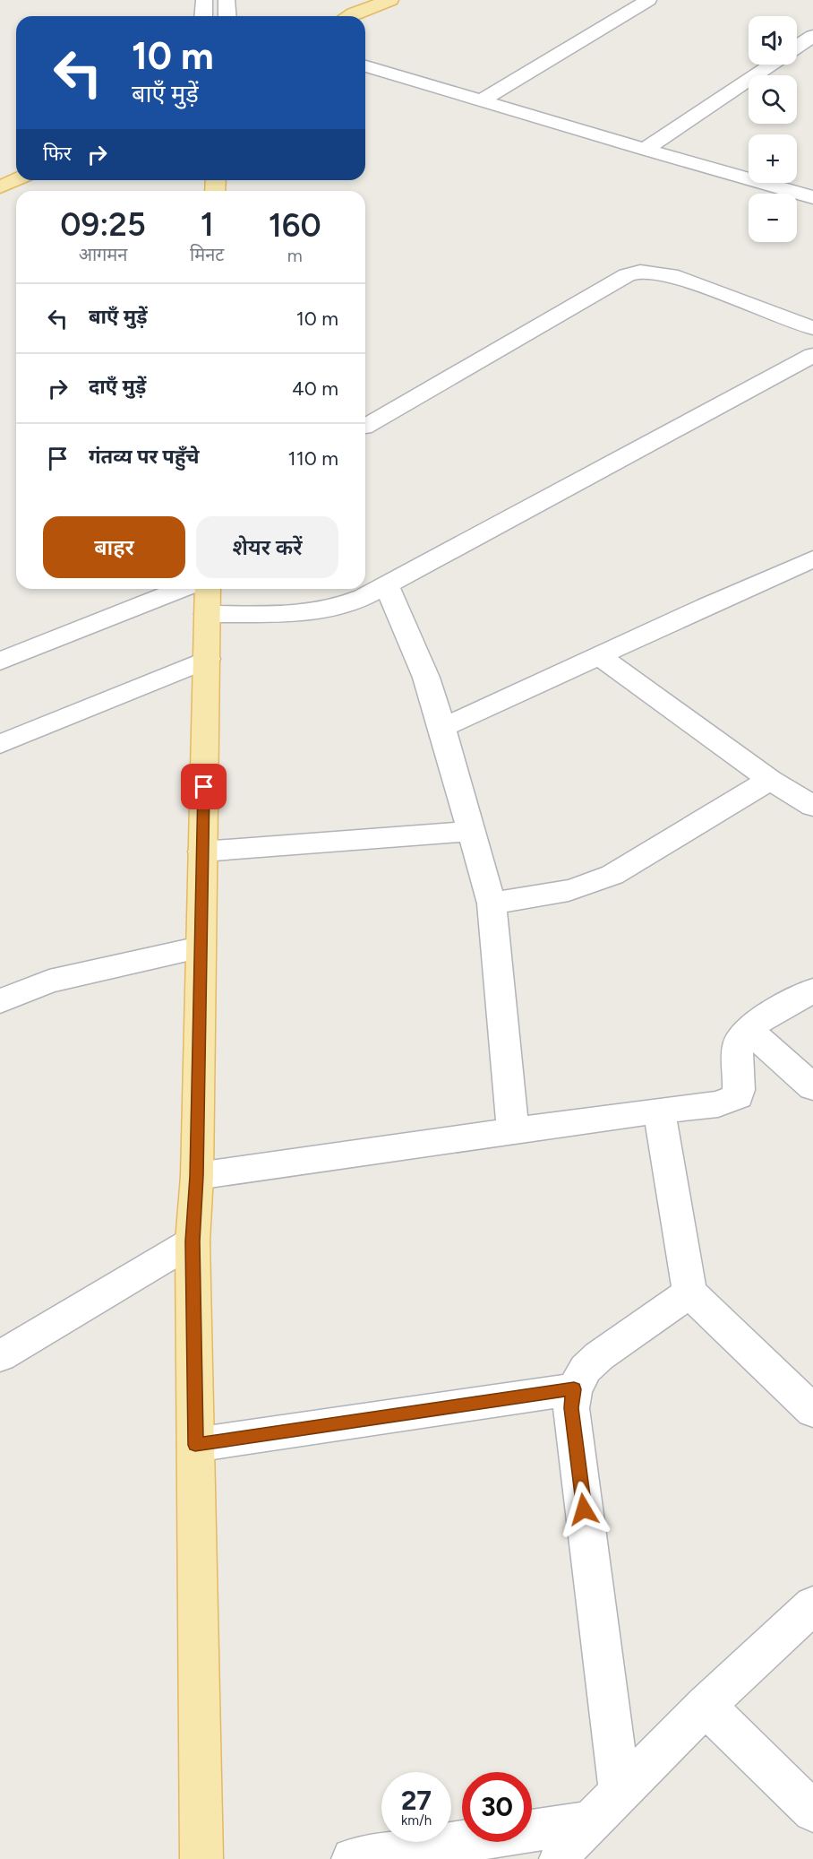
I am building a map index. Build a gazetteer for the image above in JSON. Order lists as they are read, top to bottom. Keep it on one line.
{"page":{"map_buttons":["+","−"],"turn":["10 m","बाएँ मुड़ें"],"then":"फिर","eta":["09:25","आगमन","1","मिनट","160","m"],"list":[{"name":"बाएँ मुड़ें","value":"10 m"},{"name":"दाएँ मुड़ें","value":"40 m"},{"name":"गंतव्य पर पहुँचे","value":"110 m"}],"buttons":["बाहर","शेयर करें"],"speed":"27 km/h","limit":"30"}}
